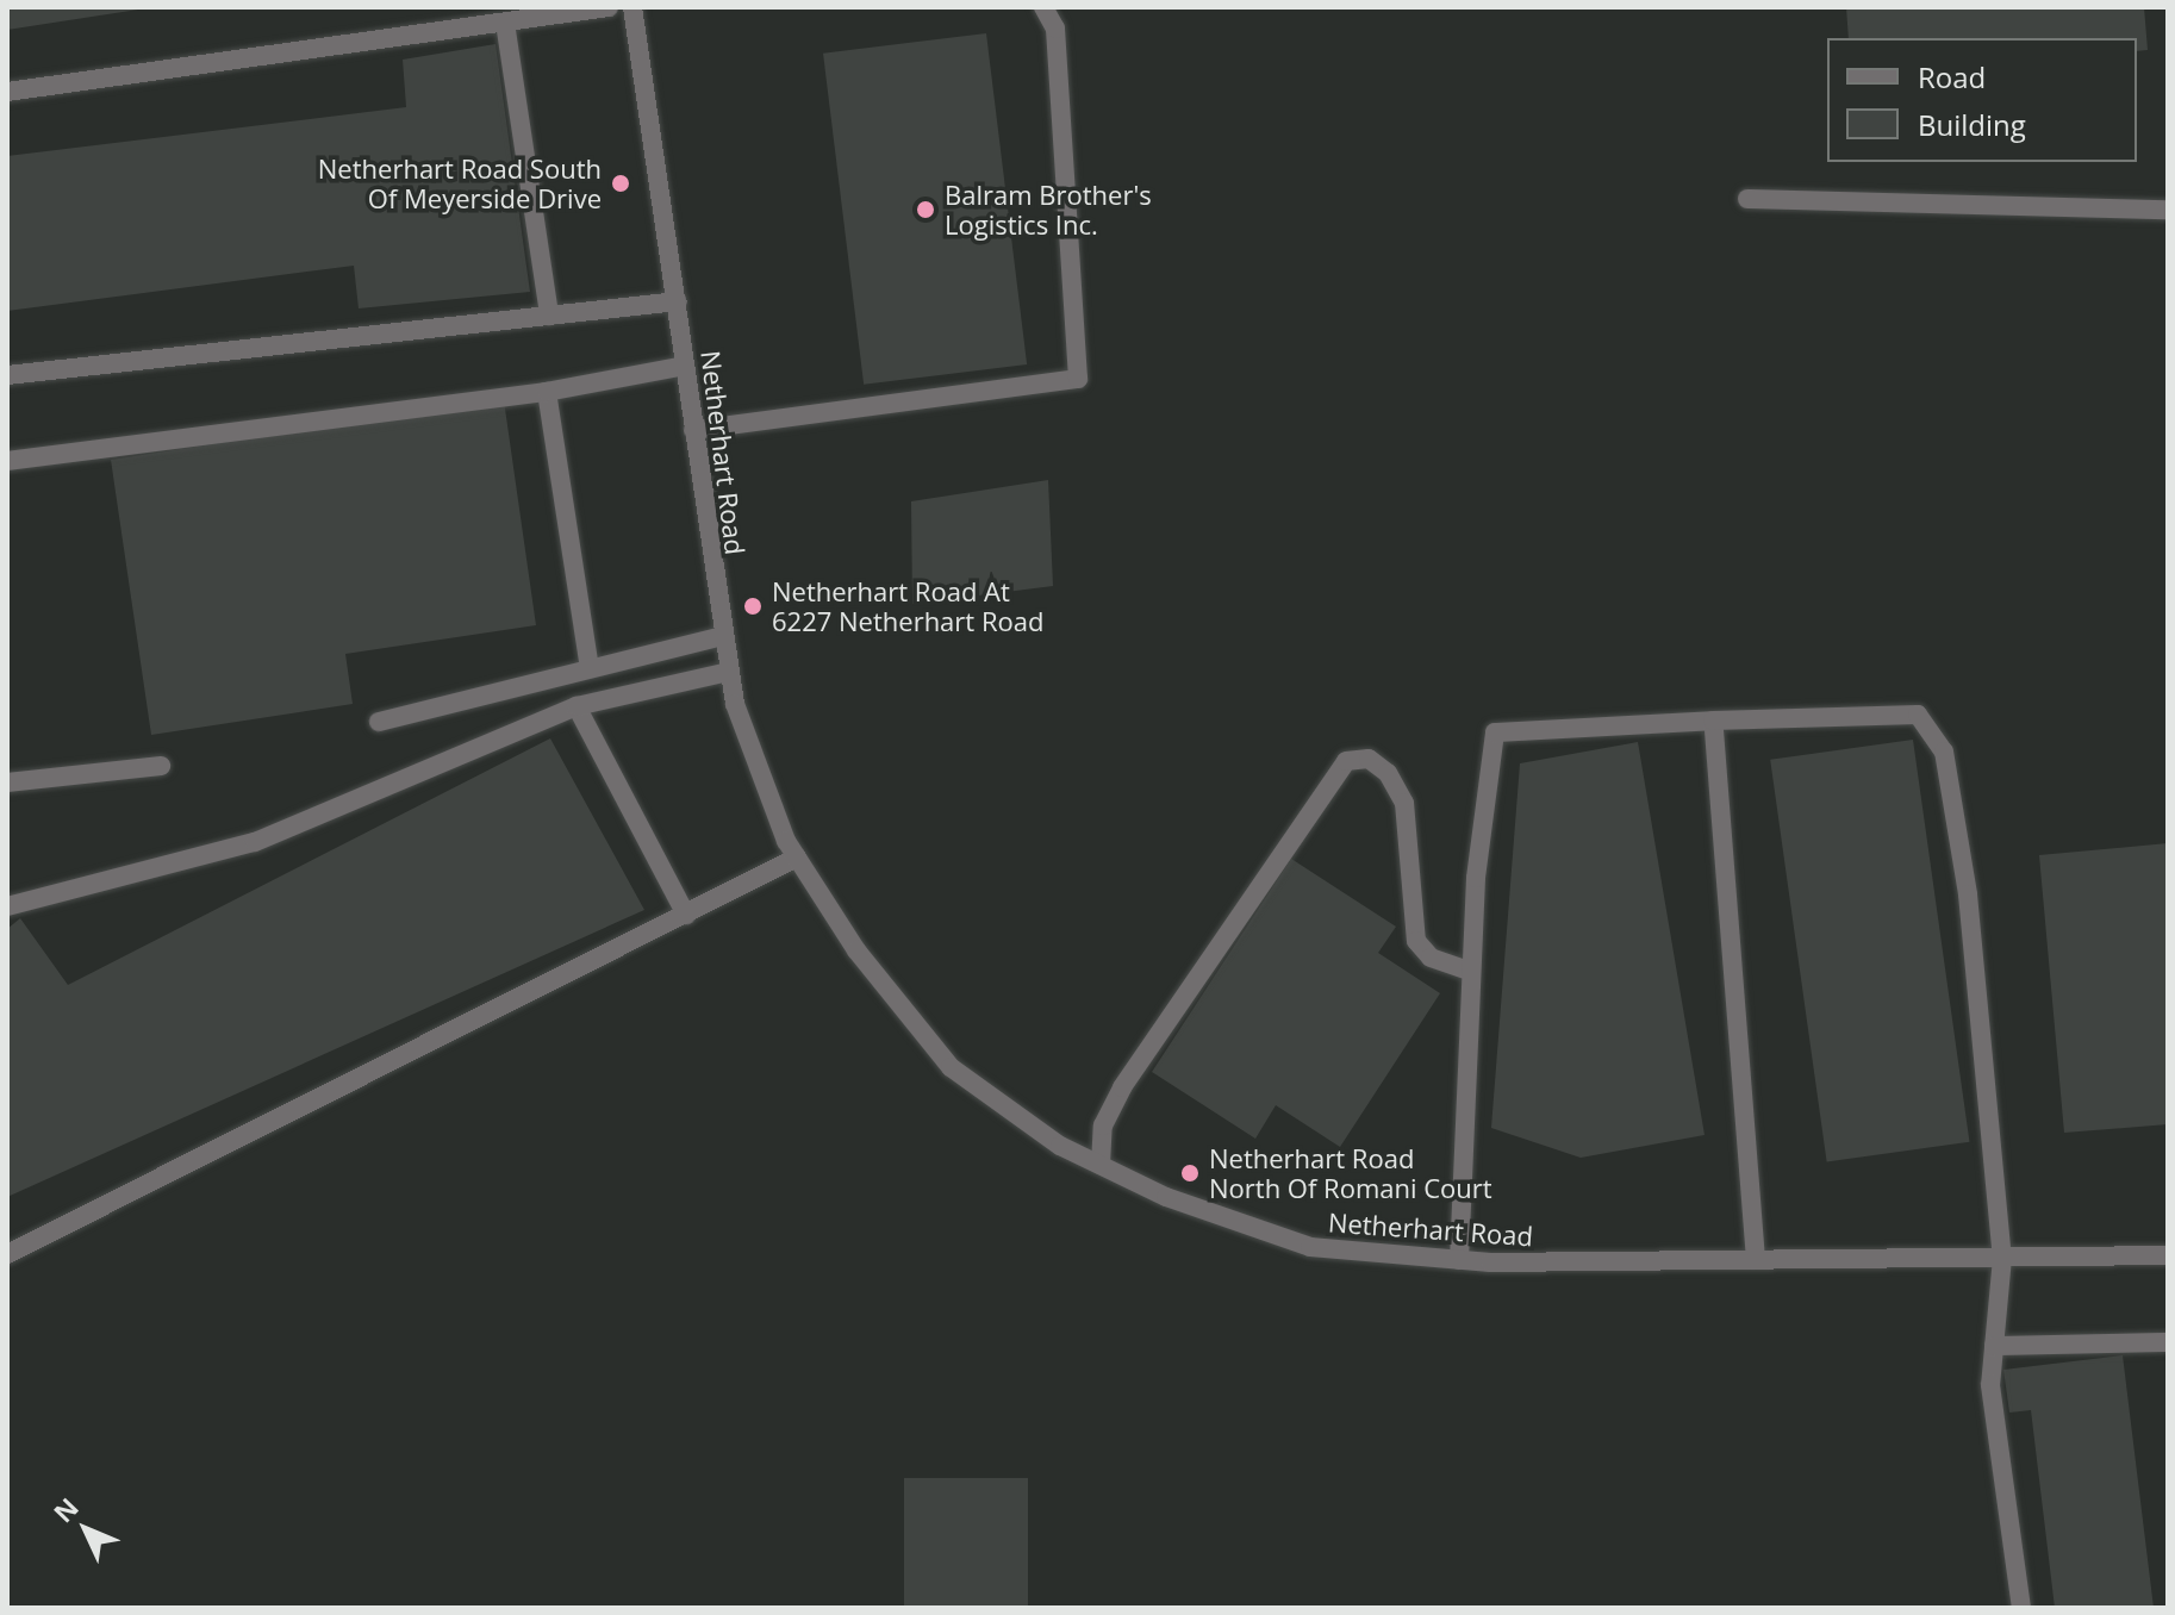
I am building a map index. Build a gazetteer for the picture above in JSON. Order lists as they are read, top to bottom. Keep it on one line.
{"streets":{"street":["Netherhart Road"]},"places":["Netherhart Road South Of Meyerside Drive","Balram Brother's Logistics Inc.","Netherhart Road At 6227 Netherhart Road","Netherhart Road North Of Romani Court"],"legend":["Road","Building"],"north":"top left"}
